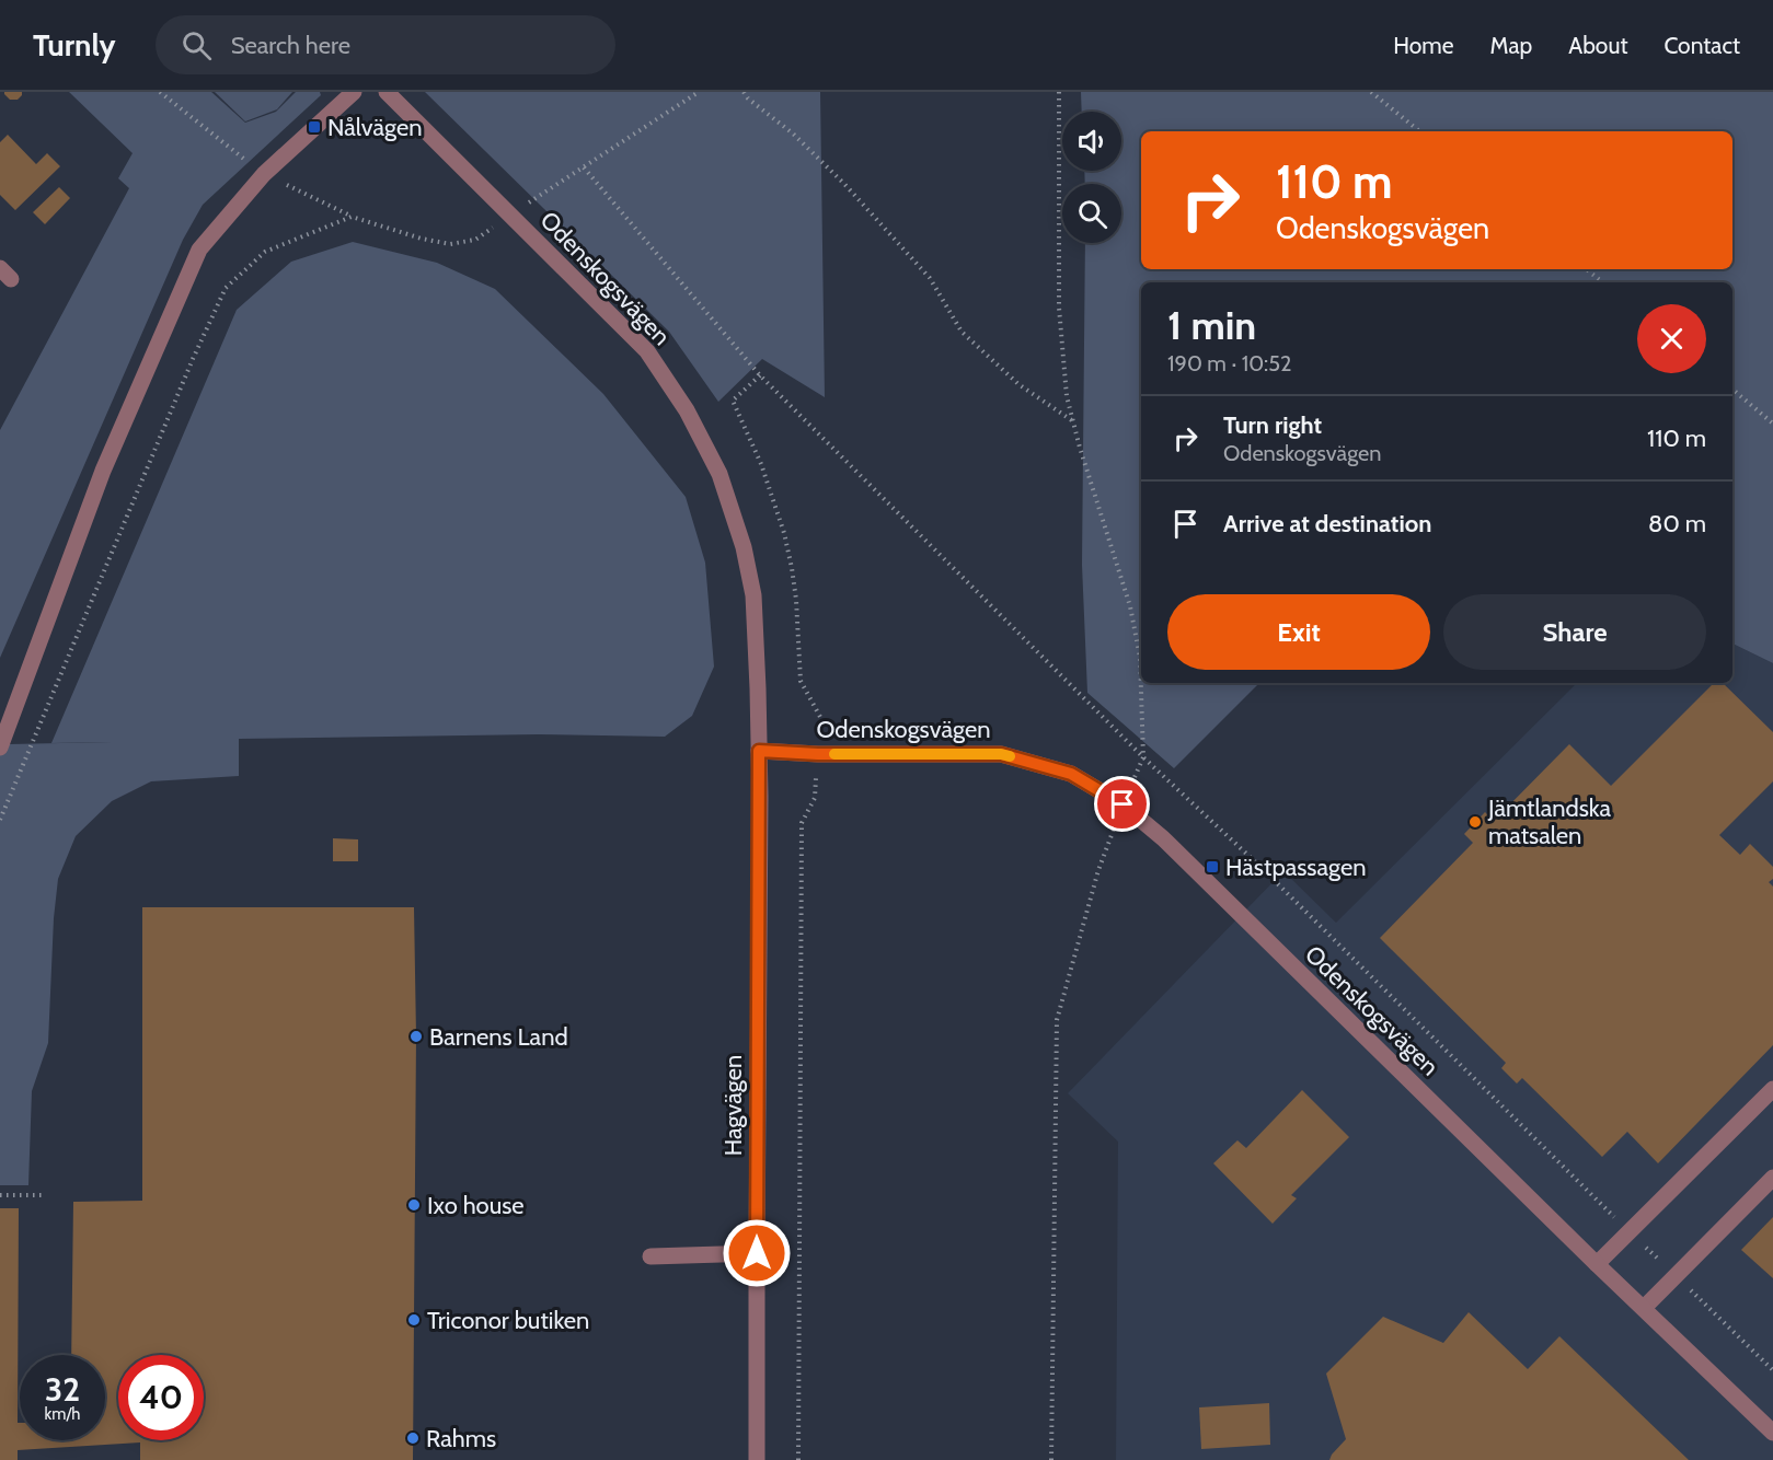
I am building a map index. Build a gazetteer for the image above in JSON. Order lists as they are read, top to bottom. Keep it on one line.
{"streets":{"street":["Odenskogsvägen","Hagvägen"]},"crossings":[["Odenskogsvägen","Hagvägen"]],"places":{"transit":["Nålvägen","Hästpassagen"],"other":["Jämtlandska matsalen","Barnens Land","Ixo house","Triconor butiken","Rahms"]},"page":{"header":"Turnly","search":"Search here","nav":["Home","Map","About","Contact"],"turn":["110 m","Odenskogsvägen"],"heading":["1 min","190 m · 10:52"],"list":[{"name":"Turn right","note":"Odenskogsvägen","value":"110 m"},{"name":"Arrive at destination","value":"80 m"}],"buttons":["Exit","Share"],"speed":"32 km/h","limit":"40"}}
